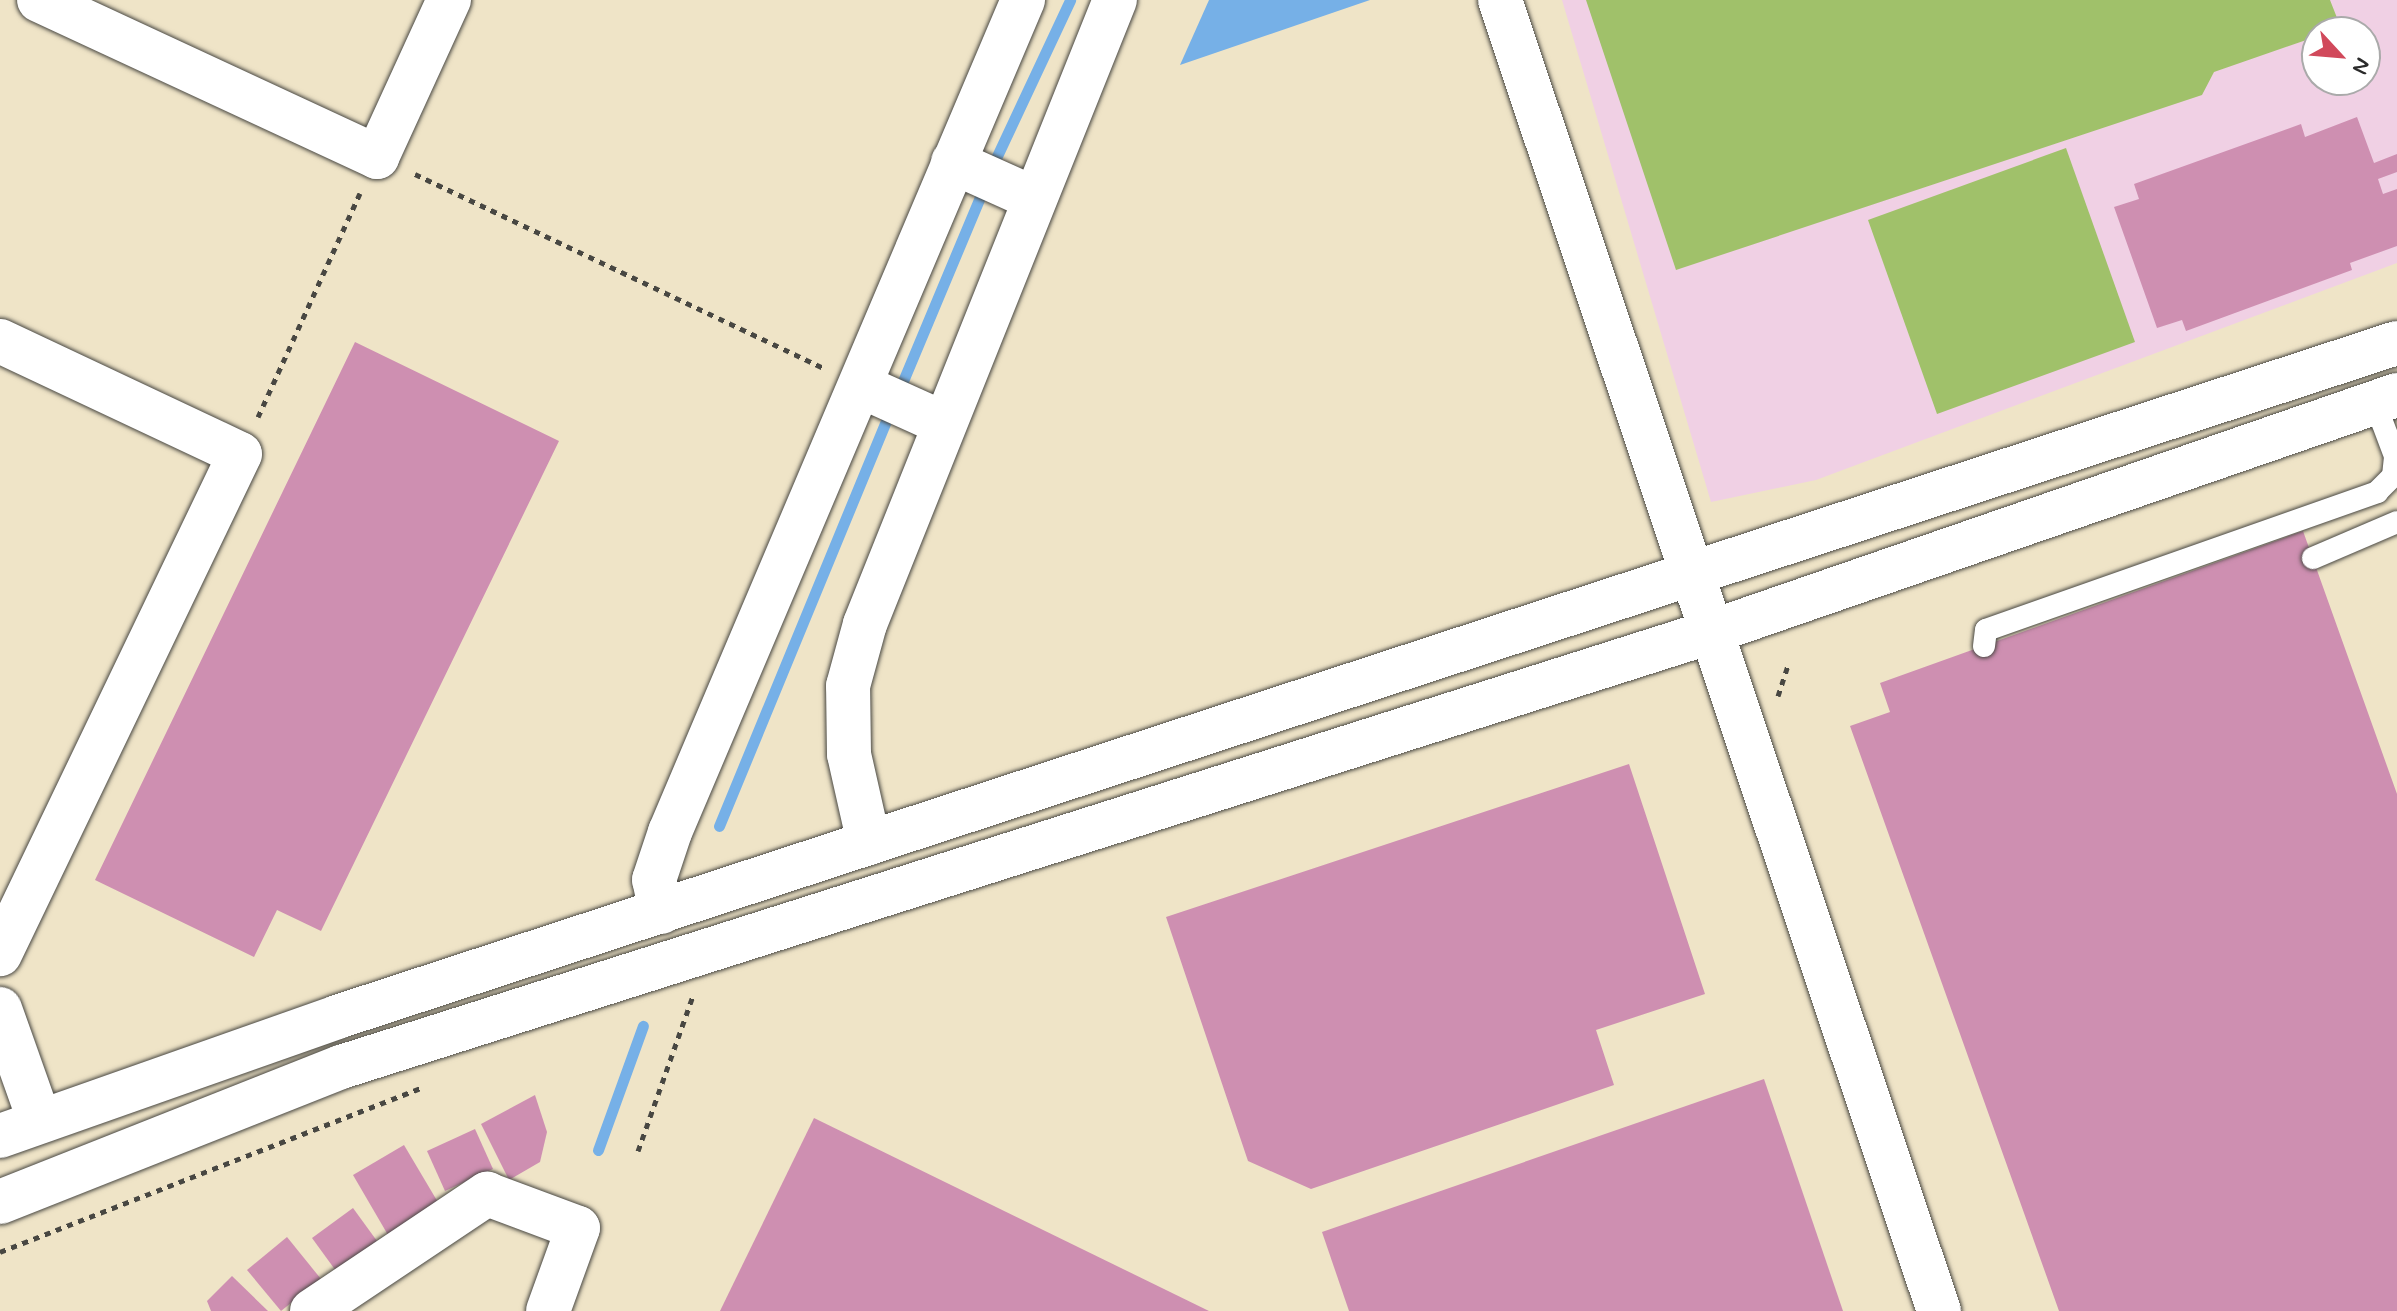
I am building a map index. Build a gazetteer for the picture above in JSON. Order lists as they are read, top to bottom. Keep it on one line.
{"north":"bottom right"}
